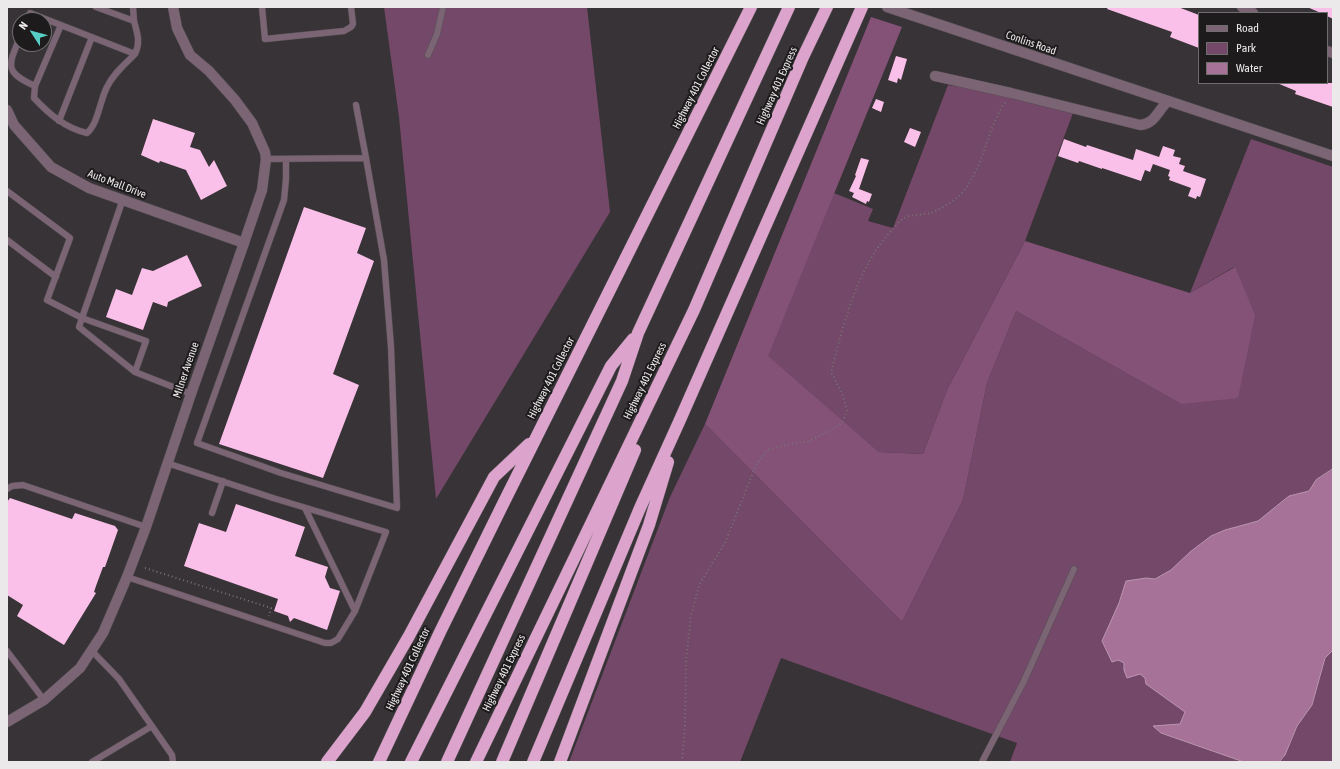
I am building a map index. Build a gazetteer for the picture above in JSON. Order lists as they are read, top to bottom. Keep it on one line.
{"streets":{"highway":["Highway 401 Express","Highway 401 Collector"],"street":["Conlins Road","Auto Mall Drive","Milner Avenue"]},"crossings":[["Auto Mall Drive","Milner Avenue"]],"legend":["Road","Park","Water"],"north":"top left"}
